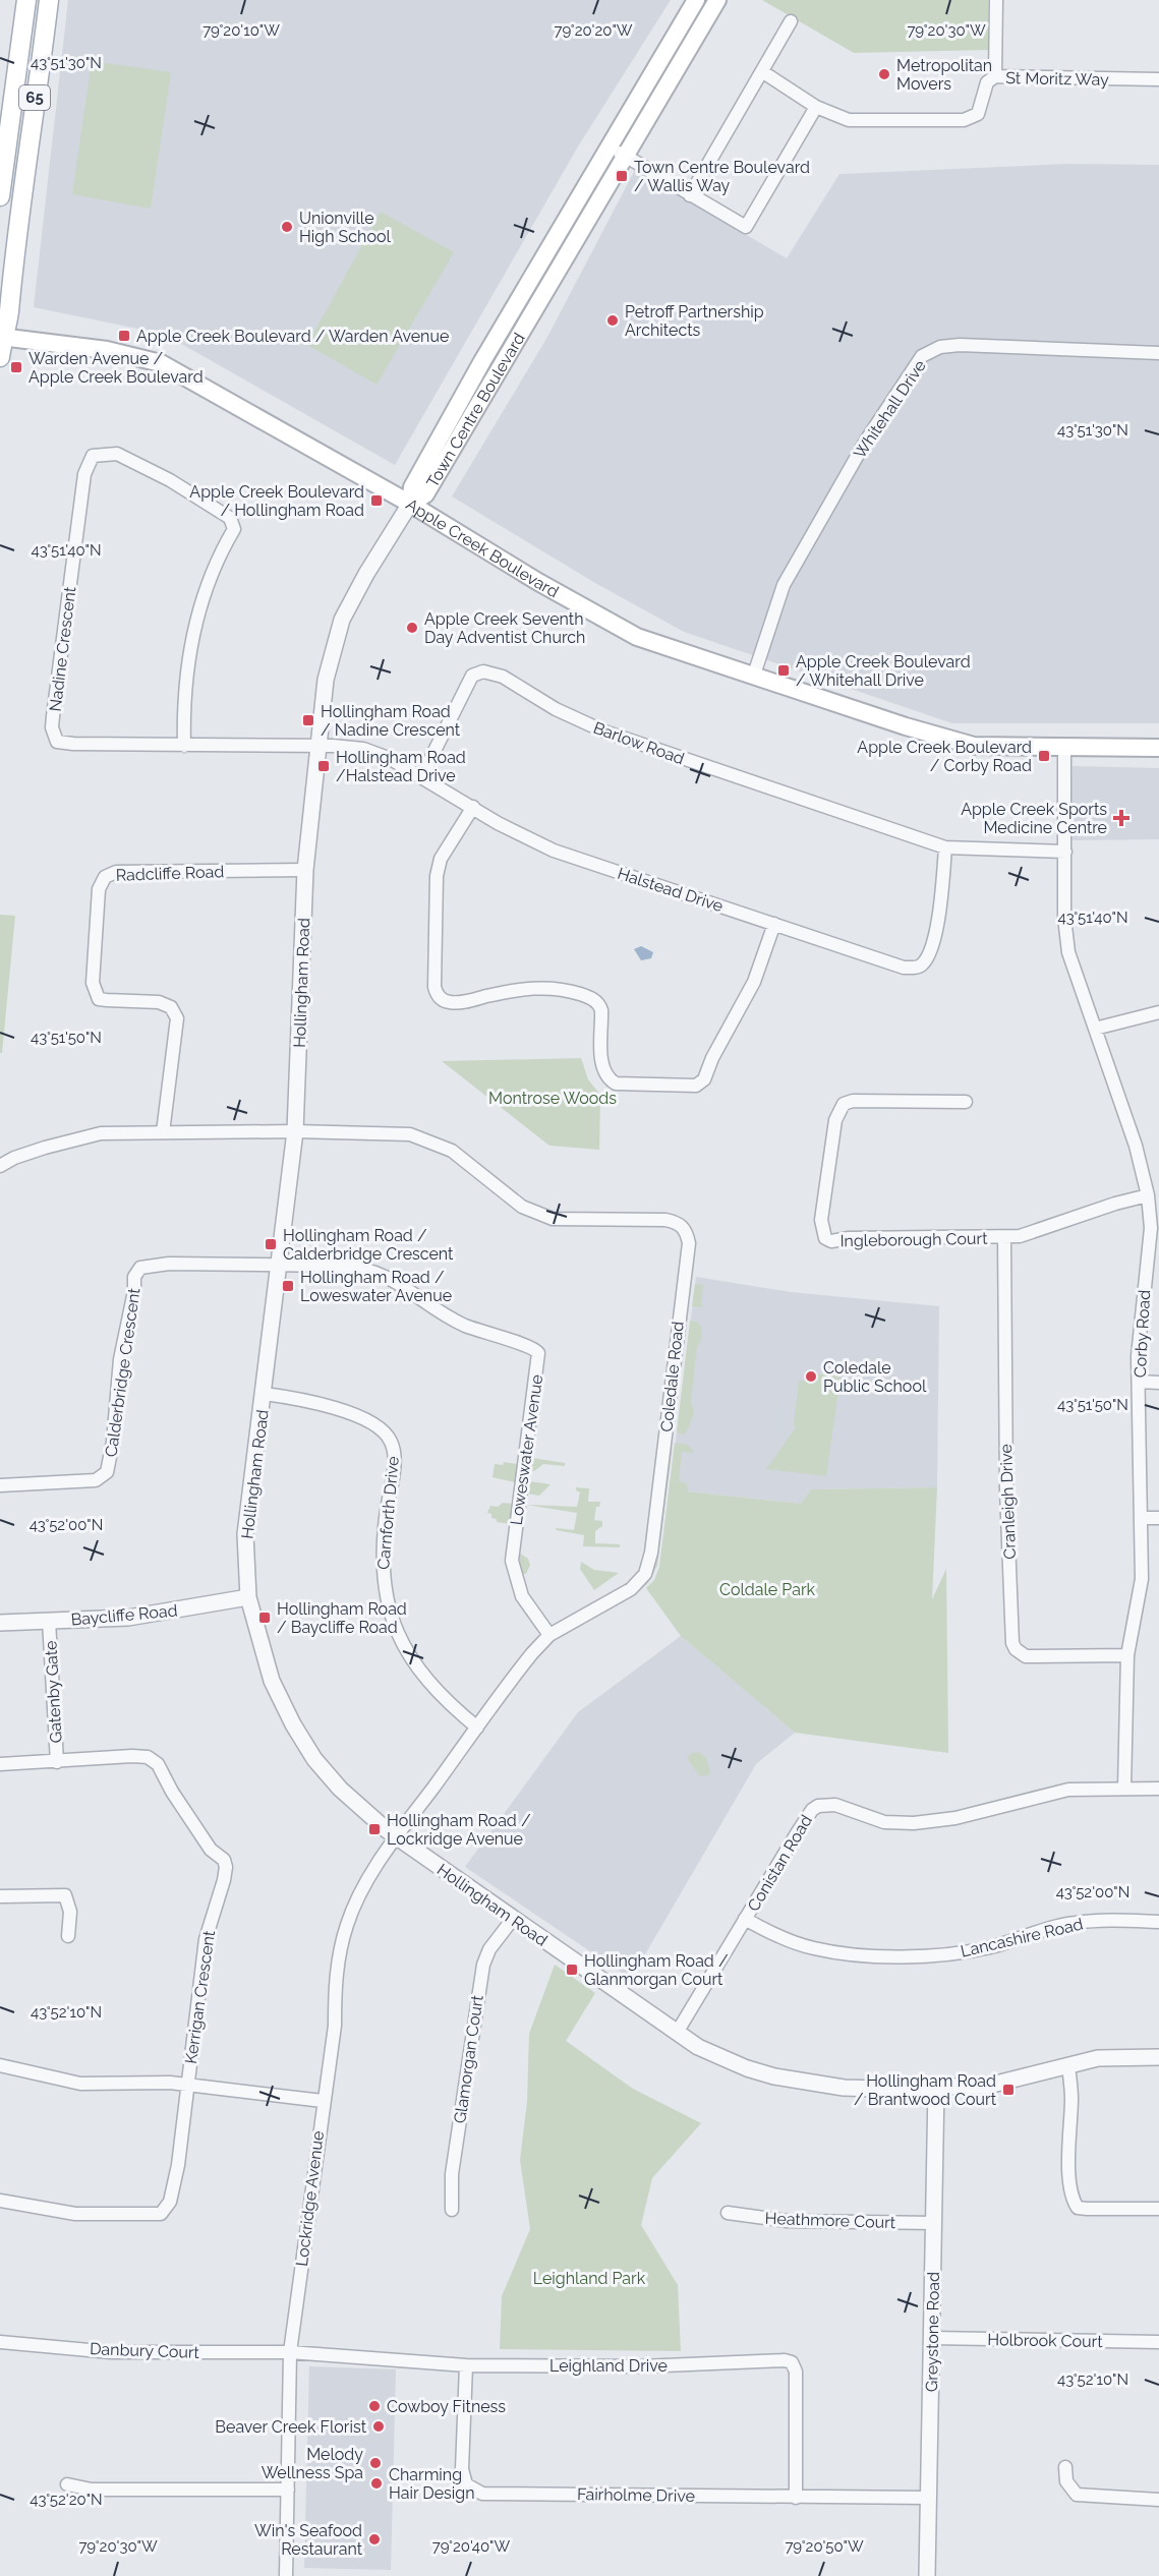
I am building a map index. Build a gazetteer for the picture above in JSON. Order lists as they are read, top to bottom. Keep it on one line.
{"streets":{"main road":["65","Town Centre Boulevard","Apple Creek Boulevard"],"street":["St Moritz Way","Whitehall Drive","Nadine Crescent","Barlow Road","Radcliffe Road","Halstead Drive","Hollingham Road","Ingleborough Court","Corby Road","Calderbridge Crescent","Coledale Road","Loweswater Avenue","Cranleigh Drive","Carnforth Drive","Baycliffe Road","Gatenby Gate","Conistan Road","Lancashire Road","Kerrigan Crescent","Glamorgan Court","Lockridge Avenue","Heathmore Court","Greystone Road","Holbrook Court","Danbury Court","Leighland Drive","Fairholme Drive"]},"crossings":[["65","Apple Creek Boulevard"],["Whitehall Drive","Apple Creek Boulevard"],["Town Centre Boulevard","Apple Creek Boulevard"],["Town Centre Boulevard","Hollingham Road"],["Apple Creek Boulevard","Hollingham Road"],["Apple Creek Boulevard","Corby Road"],["Nadine Crescent","Halstead Drive"],["Nadine Crescent","Hollingham Road"],["Barlow Road","Halstead Drive"],["Barlow Road","Corby Road"],["Radcliffe Road","Hollingham Road"],["Halstead Drive","Hollingham Road"],["Hollingham Road","Calderbridge Crescent"],["Hollingham Road","Coledale Road"],["Hollingham Road","Loweswater Avenue"],["Hollingham Road","Carnforth Drive"],["Hollingham Road","Baycliffe Road"],["Hollingham Road","Conistan Road"],["Hollingham Road","Glamorgan Court"],["Hollingham Road","Lockridge Avenue"],["Hollingham Road","Greystone Road"],["Ingleborough Court","Corby Road"],["Ingleborough Court","Cranleigh Drive"],["Corby Road","Cranleigh Drive"],["Corby Road","Conistan Road"],["Calderbridge Crescent","Loweswater Avenue"],["Coledale Road","Loweswater Avenue"],["Coledale Road","Carnforth Drive"],["Coledale Road","Lockridge Avenue"],["Baycliffe Road","Gatenby Gate"],["Gatenby Gate","Kerrigan Crescent"],["Conistan Road","Lancashire Road"],["Kerrigan Crescent","Lockridge Avenue"],["Lockridge Avenue","Danbury Court"],["Lockridge Avenue","Leighland Drive"],["Heathmore Court","Greystone Road"],["Greystone Road","Holbrook Court"],["Greystone Road","Fairholme Drive"],["Danbury Court","Leighland Drive"],["Leighland Drive","Fairholme Drive"]],"parks":["Montrose Woods","Coldale Park","Leighland Park"],"places":{"other":["Metropolitan Movers","Unionville High School","Petroff Partnership Architects","Apple Creek Seventh Day Adventist Church","Coledale Public School","Cowboy Fitness","Beaver Creek Florist","Melody Wellness Spa","Charming Hair Design","Win's Seafood Restaurant"],"transit":["Town Centre Boulevard / Wallis Way","Apple Creek Boulevard / Warden Avenue","Warden Avenue / Apple Creek Boulevard","Apple Creek Boulevard / Hollingham Road","Apple Creek Boulevard / Whitehall Drive","Hollingham Road / Nadine Crescent","Apple Creek Boulevard / Corby Road","Hollingham Road /Halstead Drive","Hollingham Road / Calderbridge Crescent","Hollingham Road / Loweswater Avenue","Hollingham Road / Baycliffe Road","Hollingham Road / Lockridge Avenue","Hollingham Road / Glanmorgan Court","Hollingham Road / Brantwood Court"],"health":["Apple Creek Sports Medicine Centre"]},"coordinates":["79°20'10\"W","79°20'20\"W","79°20'30\"W","43°51'30\"N","43°51'40\"N","43°51'50\"N","43°52'00\"N","43°52'10\"N","43°52'20\"N","79°20'40\"W","79°20'50\"W"]}
